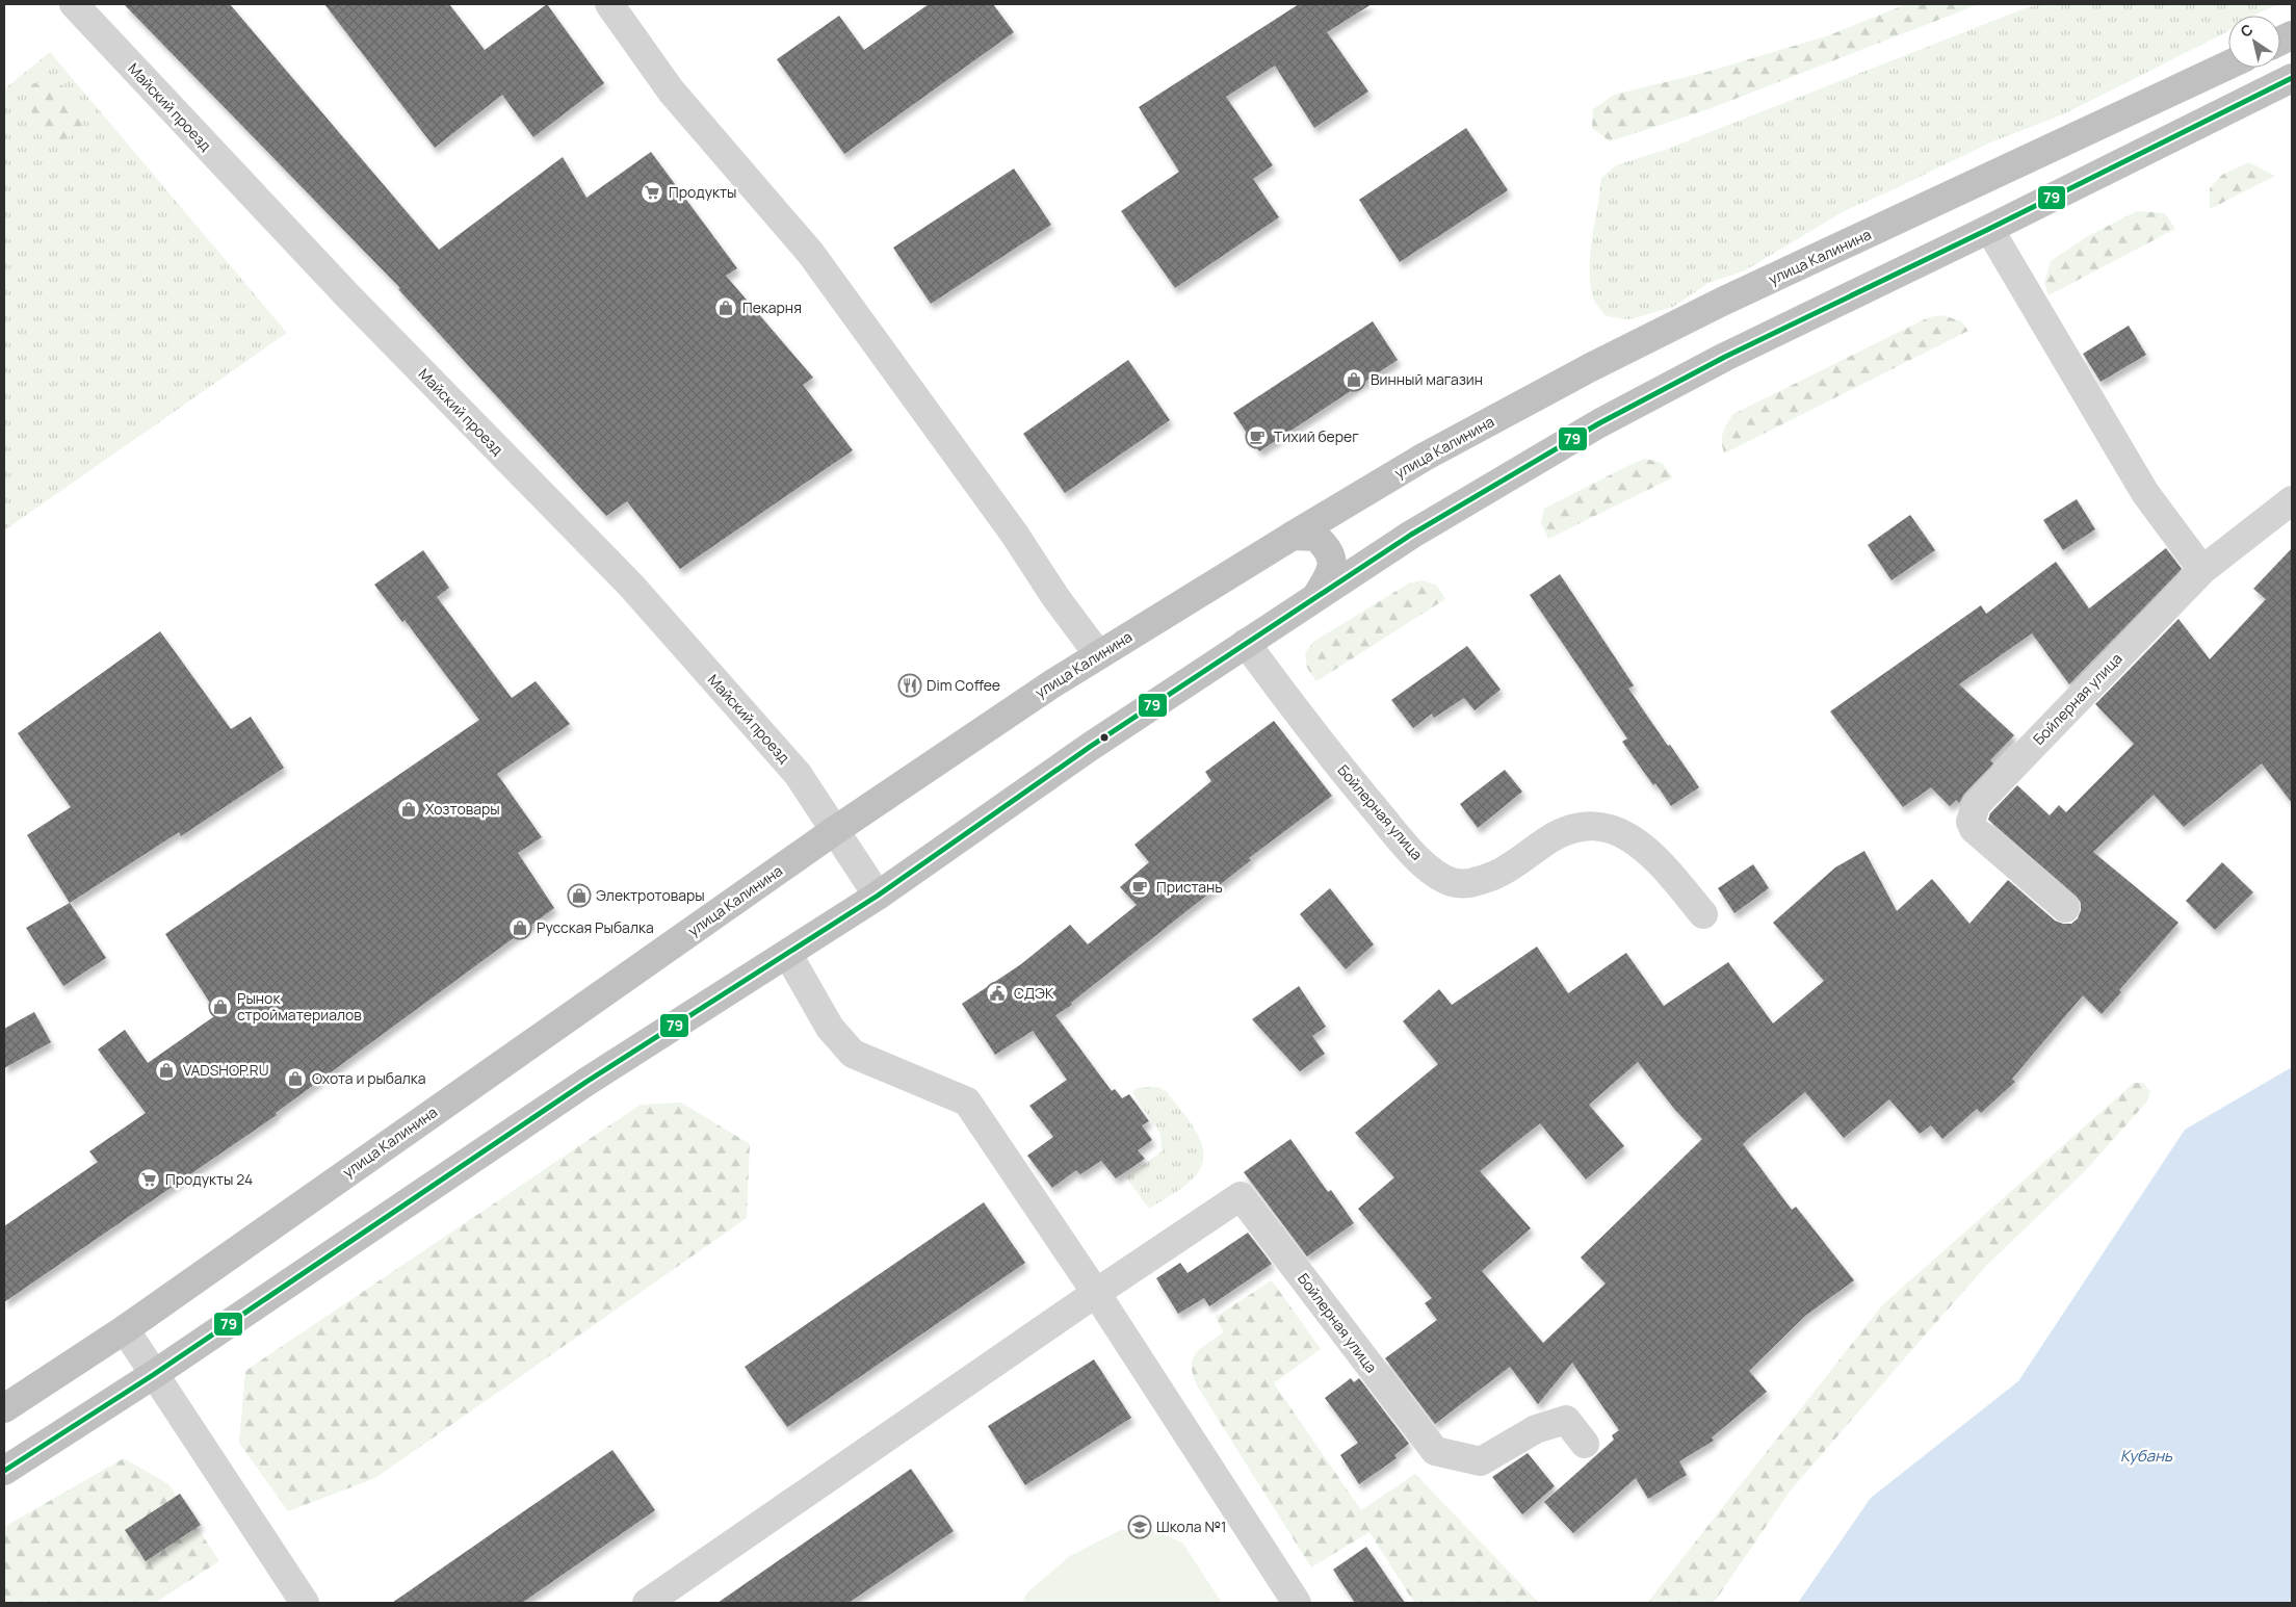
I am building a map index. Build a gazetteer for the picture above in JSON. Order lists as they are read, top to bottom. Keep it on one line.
{"streets":{"highway":["улица Калинина"],"street":["Майский проезд","Бойлерная улица"]},"crossings":[["Майский проезд","улица Калинина"]],"water":["Кубань"],"places":{"supermarket":["Продукты","Продукты 24"],"shop":["Пекарня","Винный магазин","Хозтовары","Электротовары","Русская Рыбалка","Рынок стройматериалов","VADSHOP.RU","Охота и рыбалка"],"cafe":["Тихий берег","Пристань"],"restaurant":["Dim Coffee"],"public building":["СДЭК"],"school or university":["Школа №1"]},"lines":["transit line 79"],"north":"top left"}
